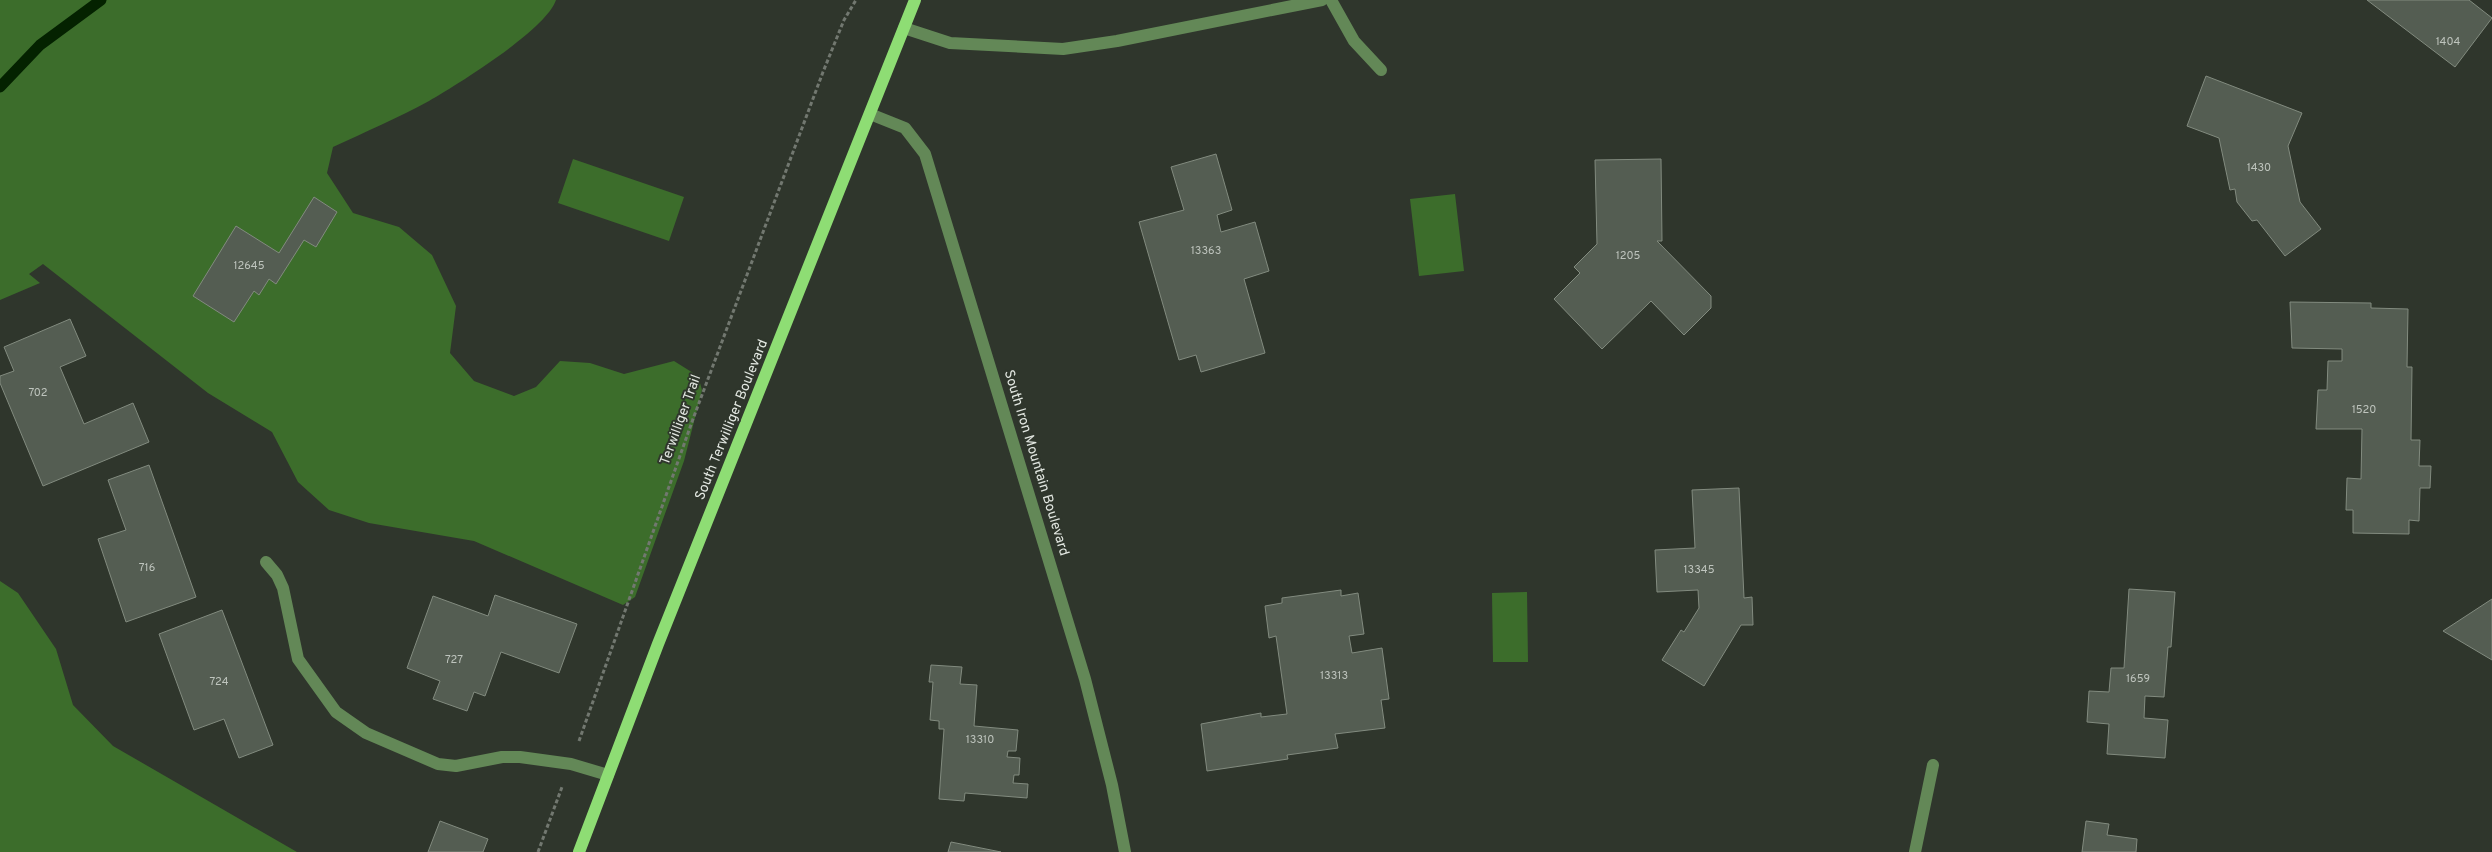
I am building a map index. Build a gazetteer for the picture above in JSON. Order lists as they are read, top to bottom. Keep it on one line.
{"streets":{"main road":["South Terwilliger Boulevard"],"street":["South Iron Mountain Boulevard"],"path":["Terwilliger Trail"]},"crossings":[["South Terwilliger Boulevard","South Iron Mountain Boulevard"]],"house_numbers":["1404","1430","13363","1205","12645","702","1520","716","13345","727","13313","1659","724","13310"]}
